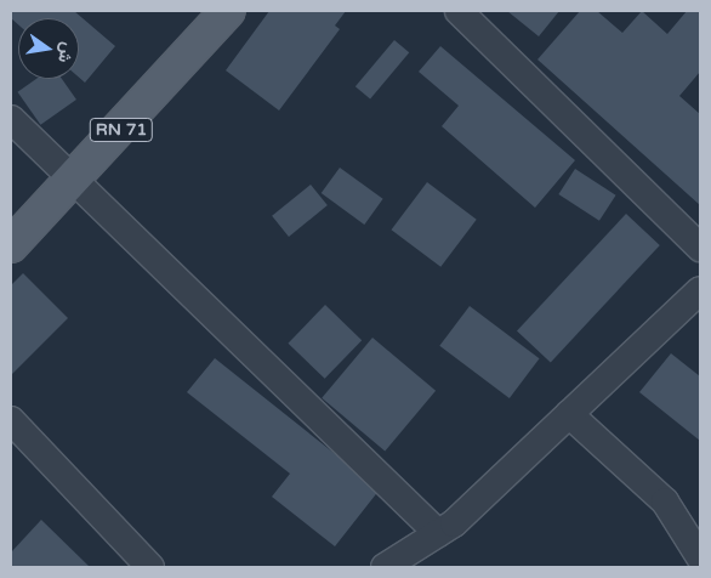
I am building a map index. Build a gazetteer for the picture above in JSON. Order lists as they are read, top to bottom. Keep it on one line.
{"streets":{"main road":["RN 71"]},"north":"right"}
